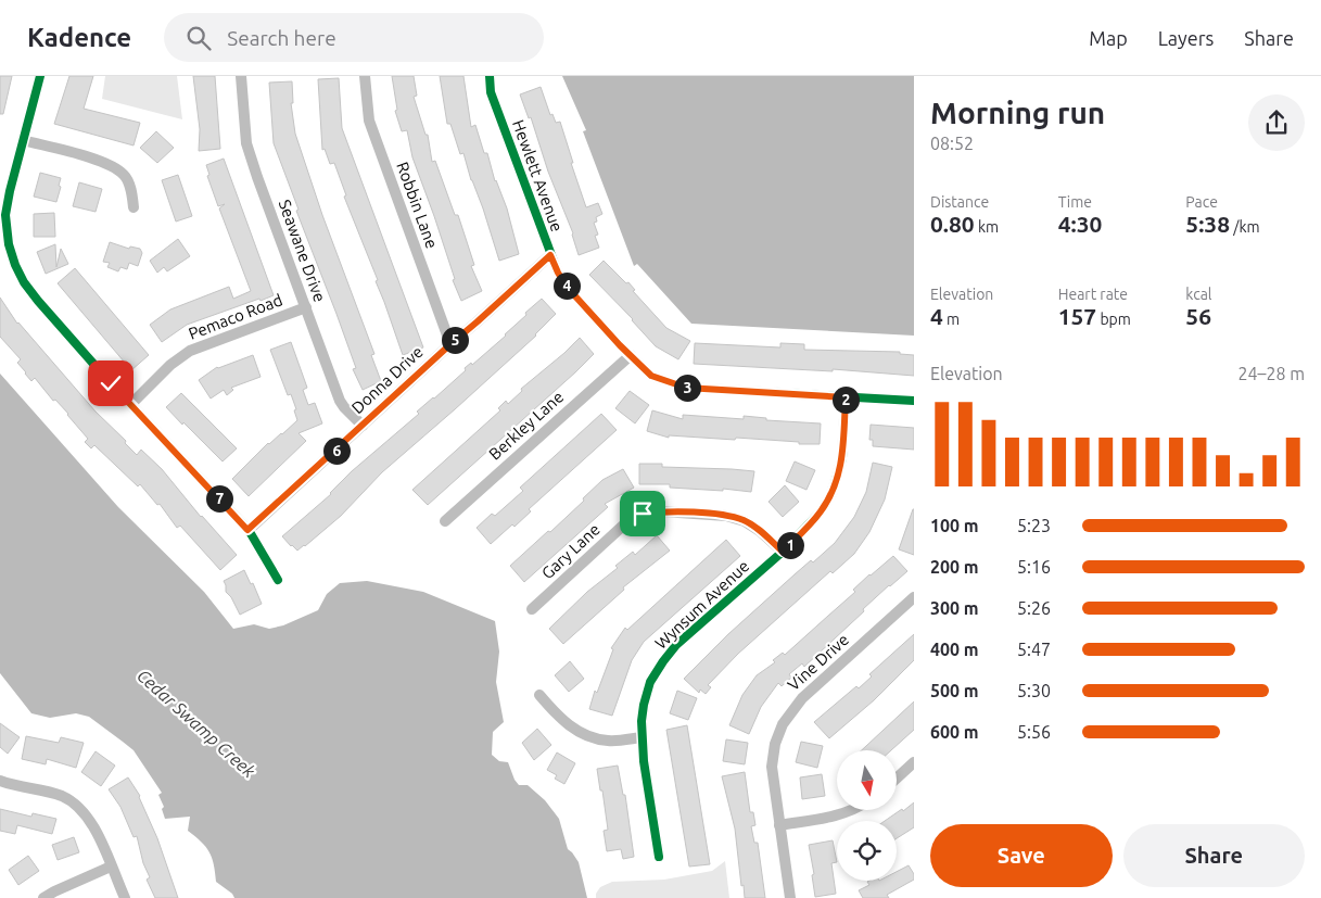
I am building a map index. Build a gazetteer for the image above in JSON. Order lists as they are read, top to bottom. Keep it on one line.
{"streets":{"street":["Hewlett Avenue","Robbin Lane","Seawane Drive","Pemaco Road","Donna Drive","Berkley Lane","Gary Lane","Wynsum Avenue","Vine Drive"]},"crossings":[["Hewlett Avenue","Donna Drive"],["Hewlett Avenue","Berkley Lane"],["Hewlett Avenue","Wynsum Avenue"],["Robbin Lane","Donna Drive"],["Seawane Drive","Pemaco Road"],["Seawane Drive","Donna Drive"],["Gary Lane","Wynsum Avenue"]],"water":["Cedar Swamp Creek"],"north":"bottom","page":{"header":"Kadence","search":"Search here","nav":["Map","Layers","Share"],"heading":["Morning run","08:52"],"stats":[["Distance","0.80 km"],["Time","4:30"],["Pace","5:38 /km"],["Elevation","4 m"],["Heart rate","157 bpm"],["kcal","56"]],"pins":["4","5","3","2","6","7","1"],"chart":["Elevation","24–28 m"],"list":[{"name":"100 m","note":"5:23"},{"name":"200 m","note":"5:16"},{"name":"300 m","note":"5:26"},{"name":"400 m","note":"5:47"},{"name":"500 m","note":"5:30"},{"name":"600 m","note":"5:56"}],"buttons":["Save","Share"]}}
